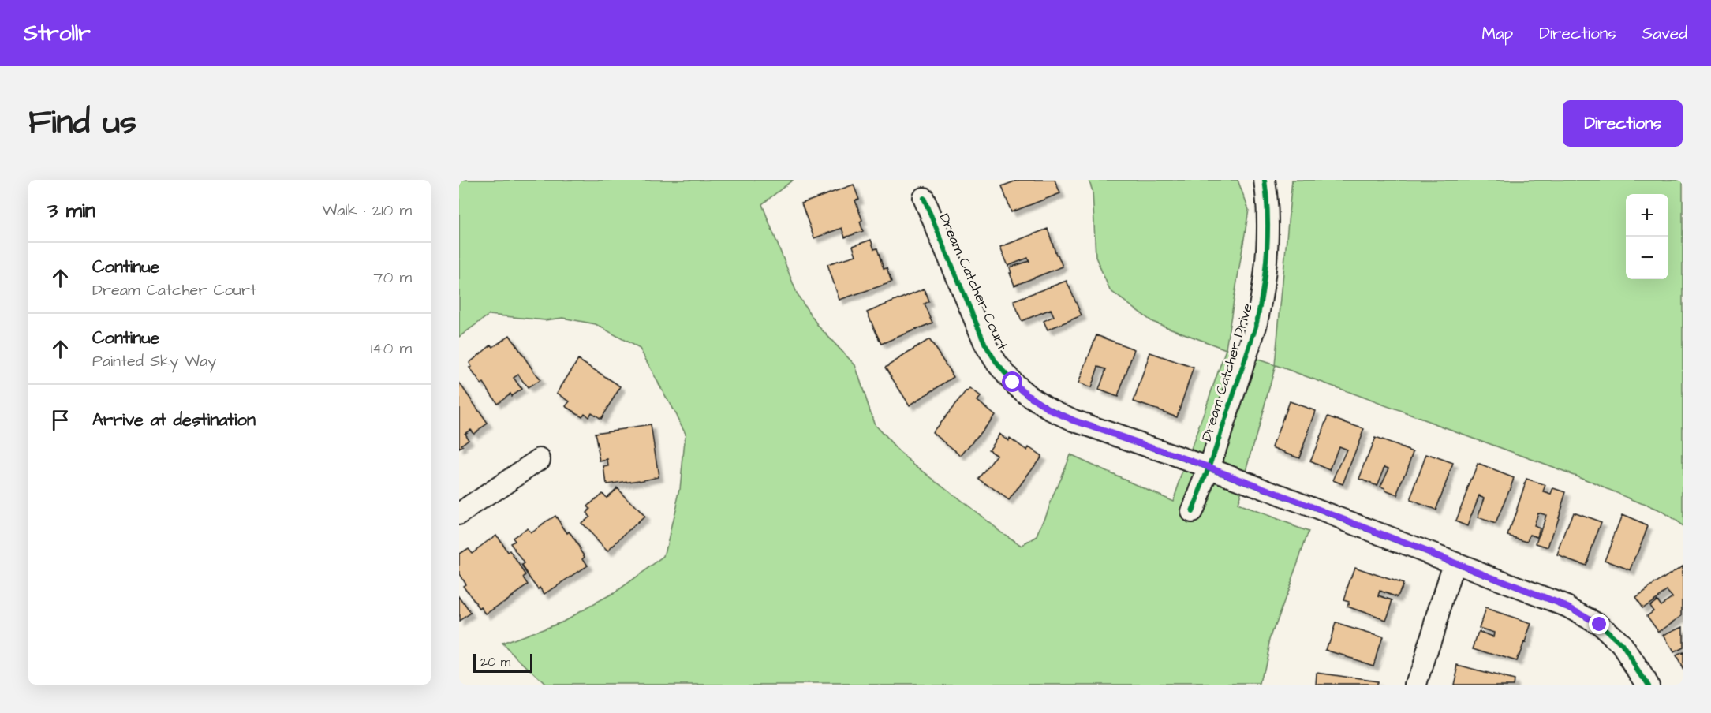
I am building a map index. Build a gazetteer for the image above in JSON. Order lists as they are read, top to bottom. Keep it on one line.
{"streets":{"street":["Dream Catcher Court","Dream Catcher Drive"]},"crossings":[["Dream Catcher Court","Dream Catcher Drive"]],"scale_bar":"20 m","page":{"header":"Strollr","nav":["Map","Directions","Saved"],"title":"Find us","buttons":"Directions","heading":["3 min","Walk · 210 m"],"map_buttons":["+","−"],"list":[["Continue","Dream Catcher Court","70 m"],["Continue","Painted Sky Way","140 m"],"Arrive at destination"],"scale":"20 m"}}
